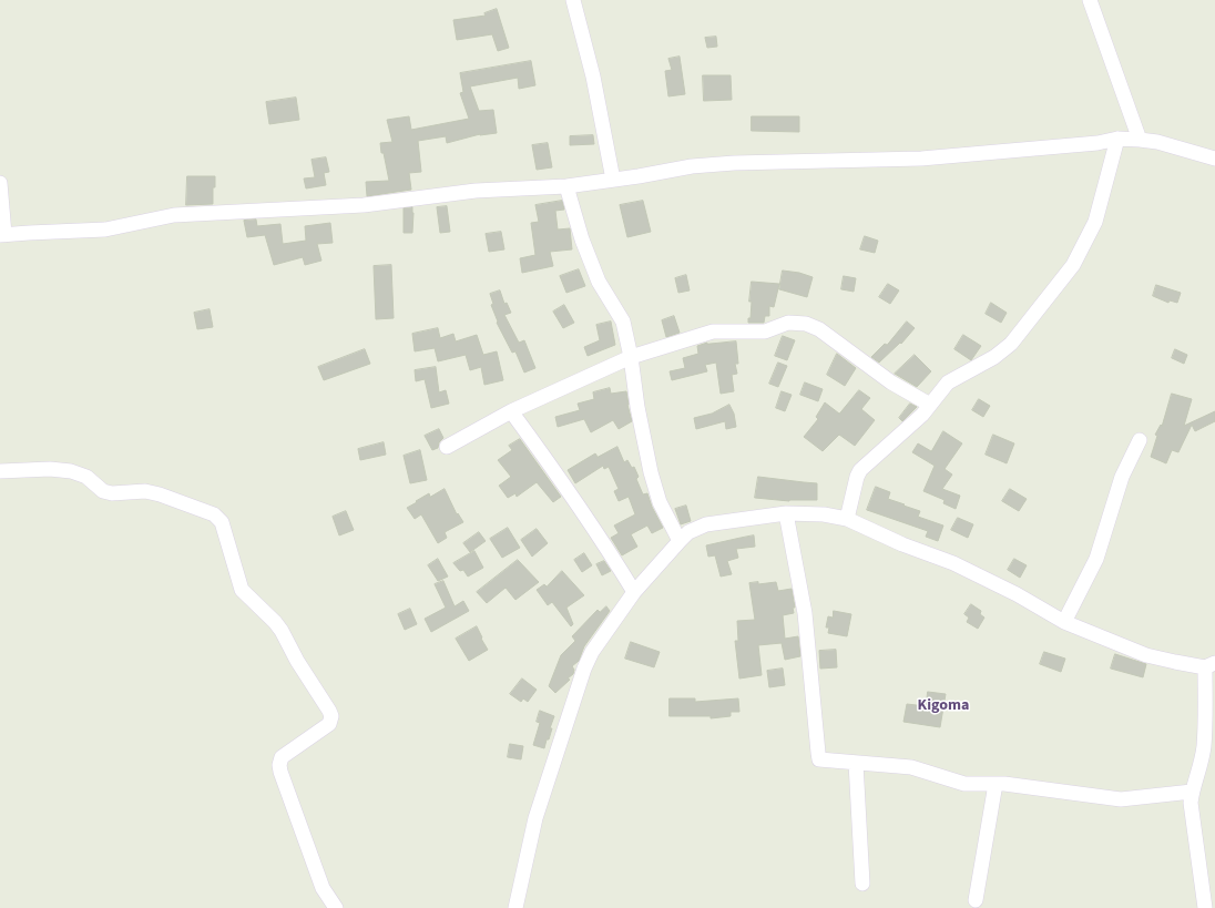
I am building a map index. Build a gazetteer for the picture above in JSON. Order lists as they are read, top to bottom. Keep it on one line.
{"districts":["Kigoma"]}
